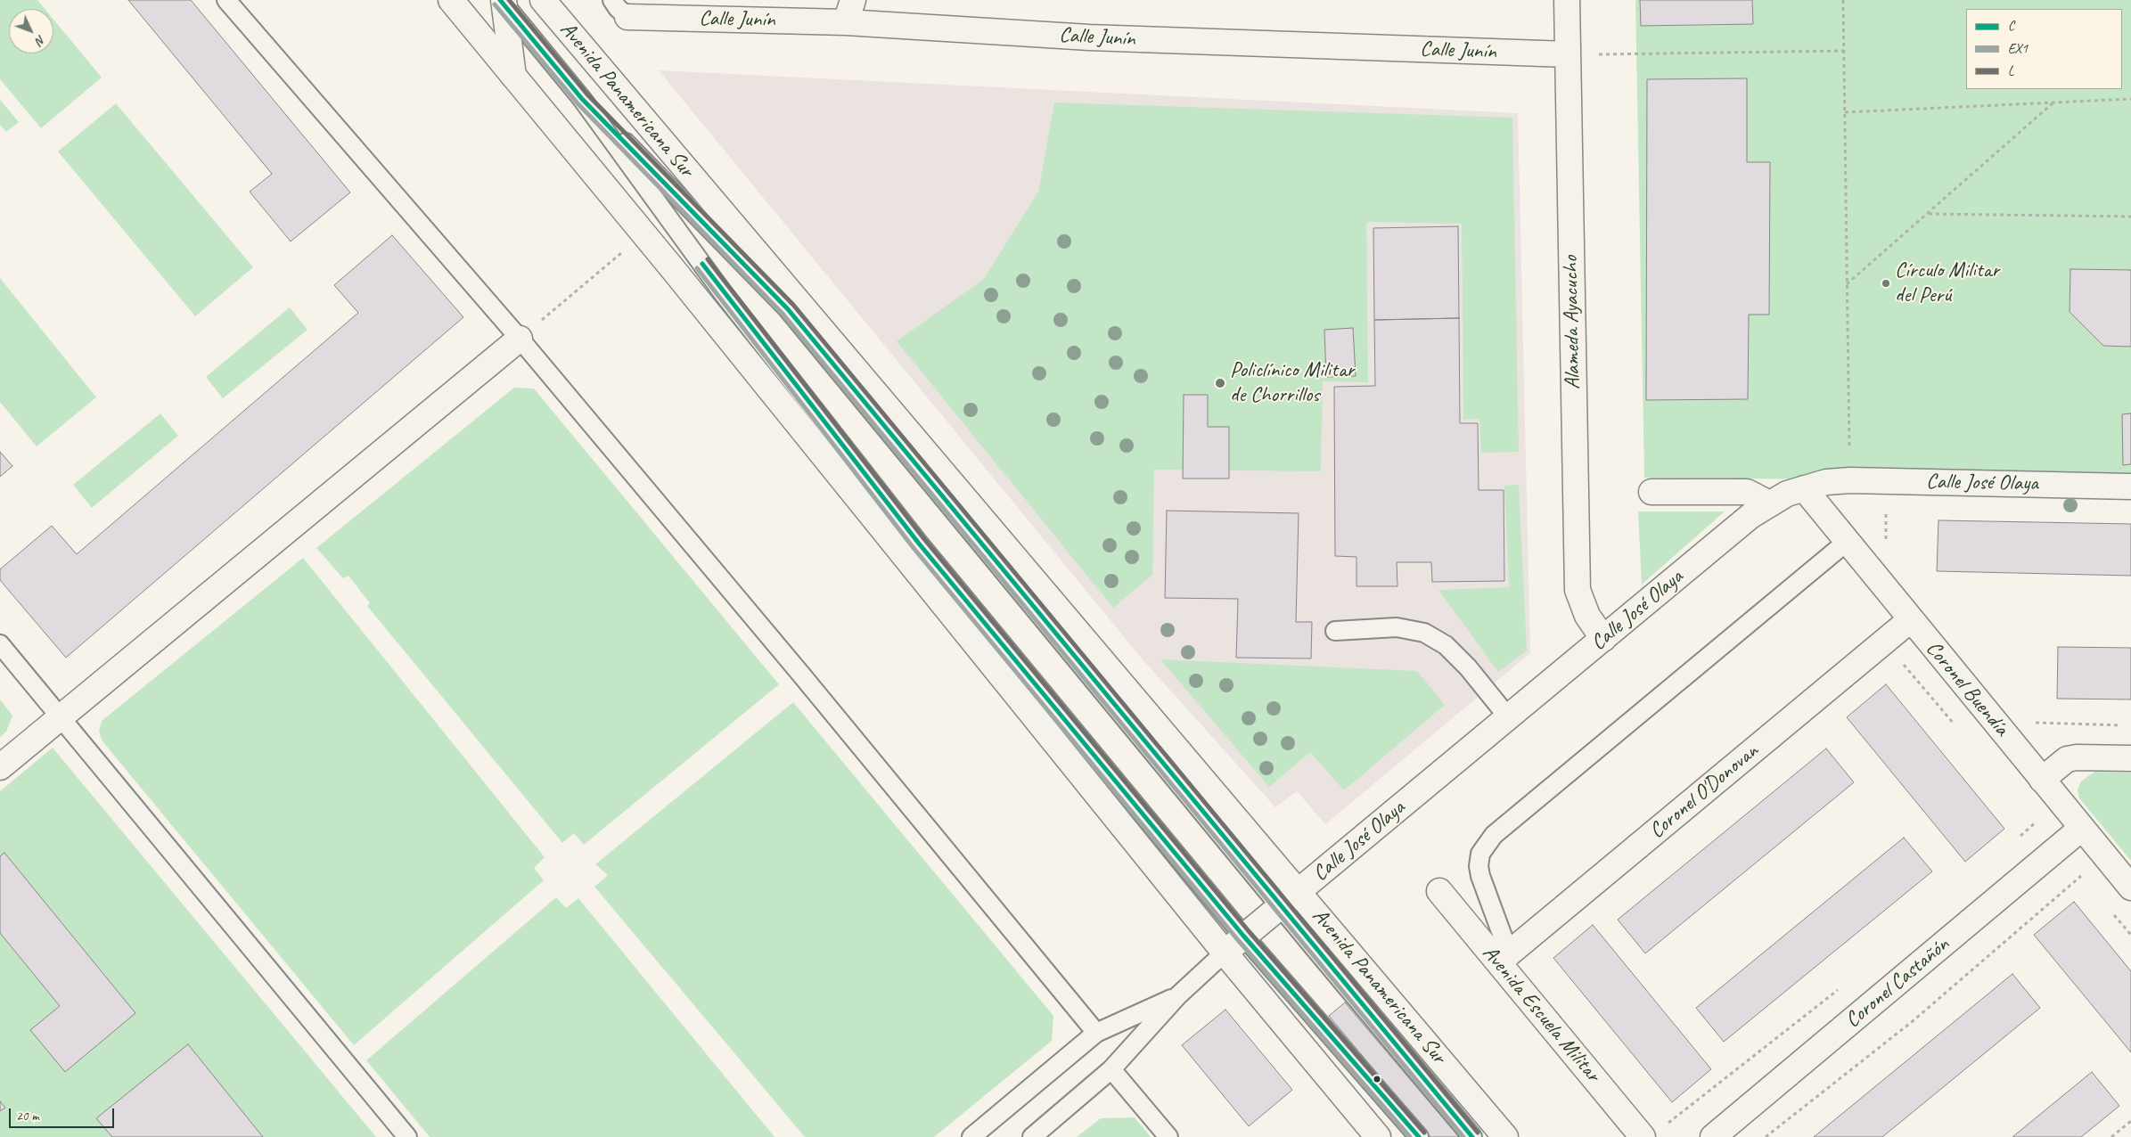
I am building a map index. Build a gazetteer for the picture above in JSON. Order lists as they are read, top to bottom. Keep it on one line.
{"streets":{"street":["Calle Junín","Avenida Panamericana Sur","Alameda Ayacucho","Calle José Olaya","Coronel Buendía","Coronel O'Donovan","Coronel Castañón","Avenida Escuela Militar"]},"crossings":[["Calle Junín","Alameda Ayacucho"],["Avenida Panamericana Sur","Calle José Olaya"],["Alameda Ayacucho","Calle José Olaya"],["Calle José Olaya","Coronel Buendía"],["Coronel Buendía","Coronel O'Donovan"],["Coronel Buendía","Coronel Castañón"],["Coronel O'Donovan","Avenida Escuela Militar"]],"places":["Círculo Militar del Perú","Policlínico Militar de Chorrillos"],"lines":["transit line C","transit line L","transit line EX1"],"legend":["C","EX1","L"],"scale_bar":"20 m","north":"bottom right"}
